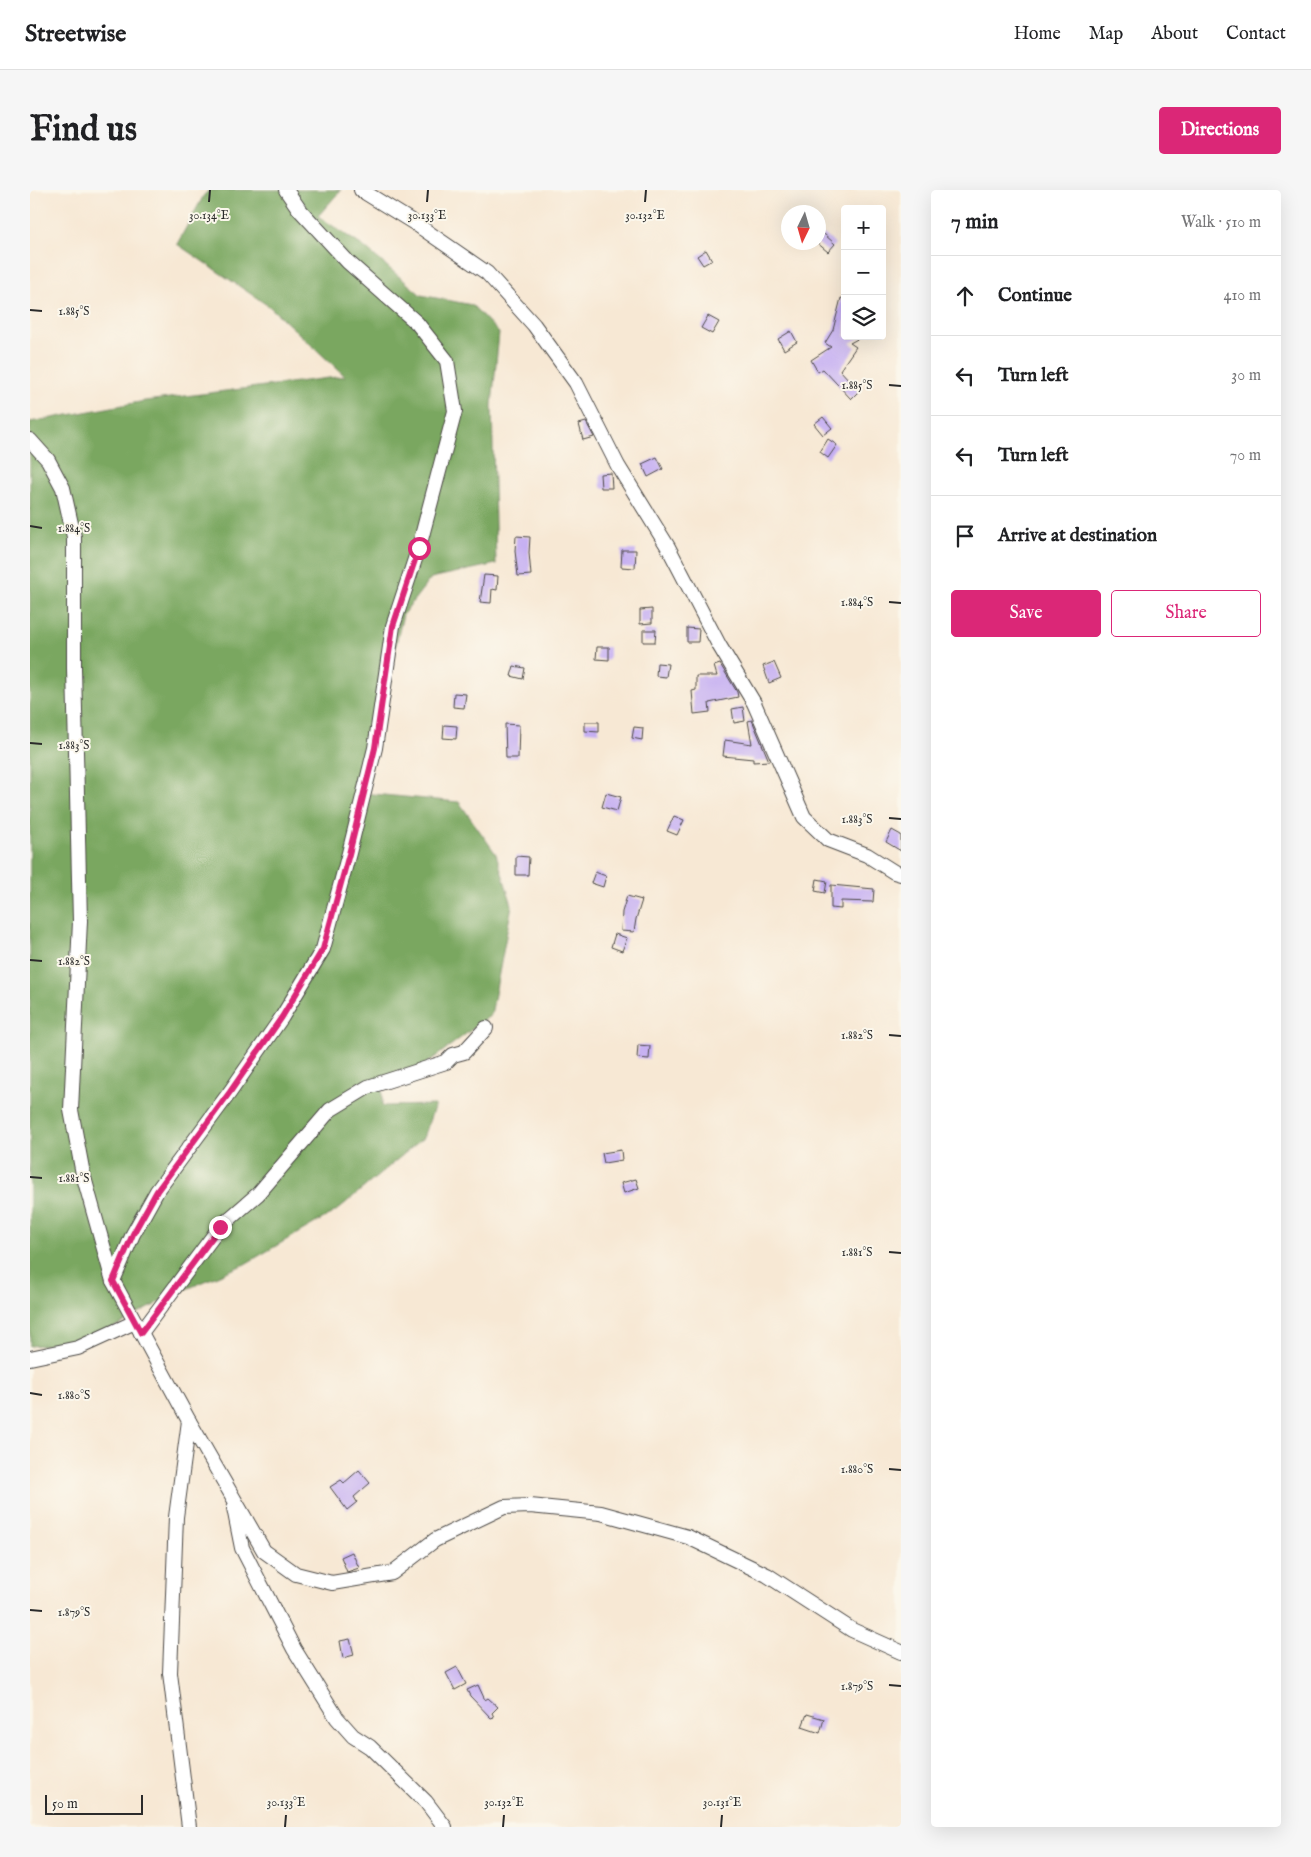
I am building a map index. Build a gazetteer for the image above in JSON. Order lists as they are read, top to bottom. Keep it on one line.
{"scale_bar":"50 m","north":"bottom","page":{"header":"Streetwise","nav":["Home","Map","About","Contact"],"buttons":["Directions",["Save","Share"]],"title":"Find us","heading":["7 min","Walk · 510 m"],"map_buttons":["+","−"],"list":[["Continue","410 m"],["Turn left","30 m"],["Turn left","70 m"],"Arrive at destination"],"scale":"50 m"},"coordinates":["30.133°E","30.132°E","30.134°E","1.885°S","1.884°S","1.883°S","1.882°S","1.881°S","1.880°S","1.879°S","30.131°E"]}
